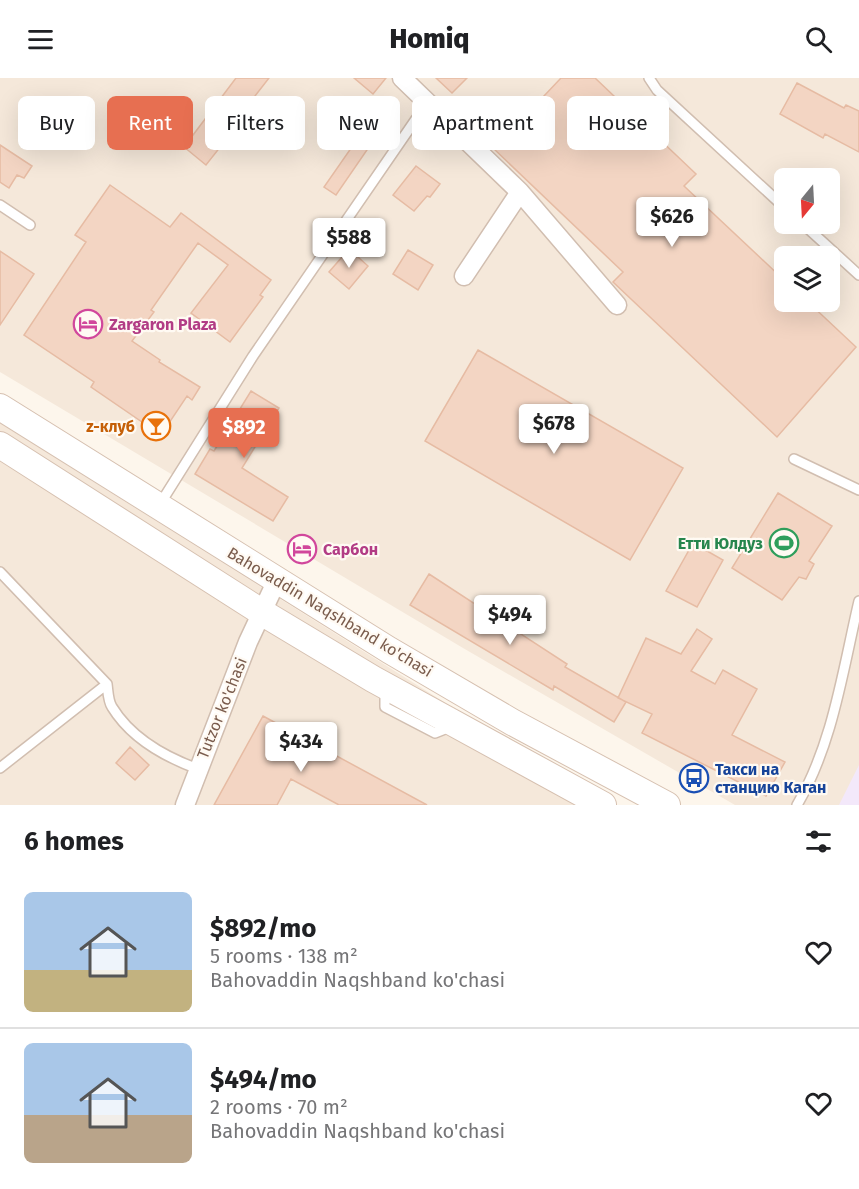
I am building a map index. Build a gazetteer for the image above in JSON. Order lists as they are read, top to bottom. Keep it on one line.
{"streets":{"main road":["Bahovaddin Naqshband ko'chasi"],"street":["Tutzor ko'chasi"]},"crossings":[["Bahovaddin Naqshband ko'chasi","Tutzor ko'chasi"]],"places":{"hotel":["Zargaron Plaza","Сарбон"],"bar":["z-клуб"],"sports":["Етти Юлдуз"],"bus stop":["Такси на станцию Каган"]},"north":"bottom","page":{"header":"Homiq","chip":["Buy","Rent","Filters","New","Apartment","House"],"price":["$626","$588","$678","$892","$494","$434"],"heading":"6 homes","list":[{"name":"$892/mo","note":"5 rooms · 138 m² · Bahovaddin Naqshband ko'chasi"},{"name":"$494/mo","note":"2 rooms · 70 m² · Bahovaddin Naqshband ko'chasi"}]}}
